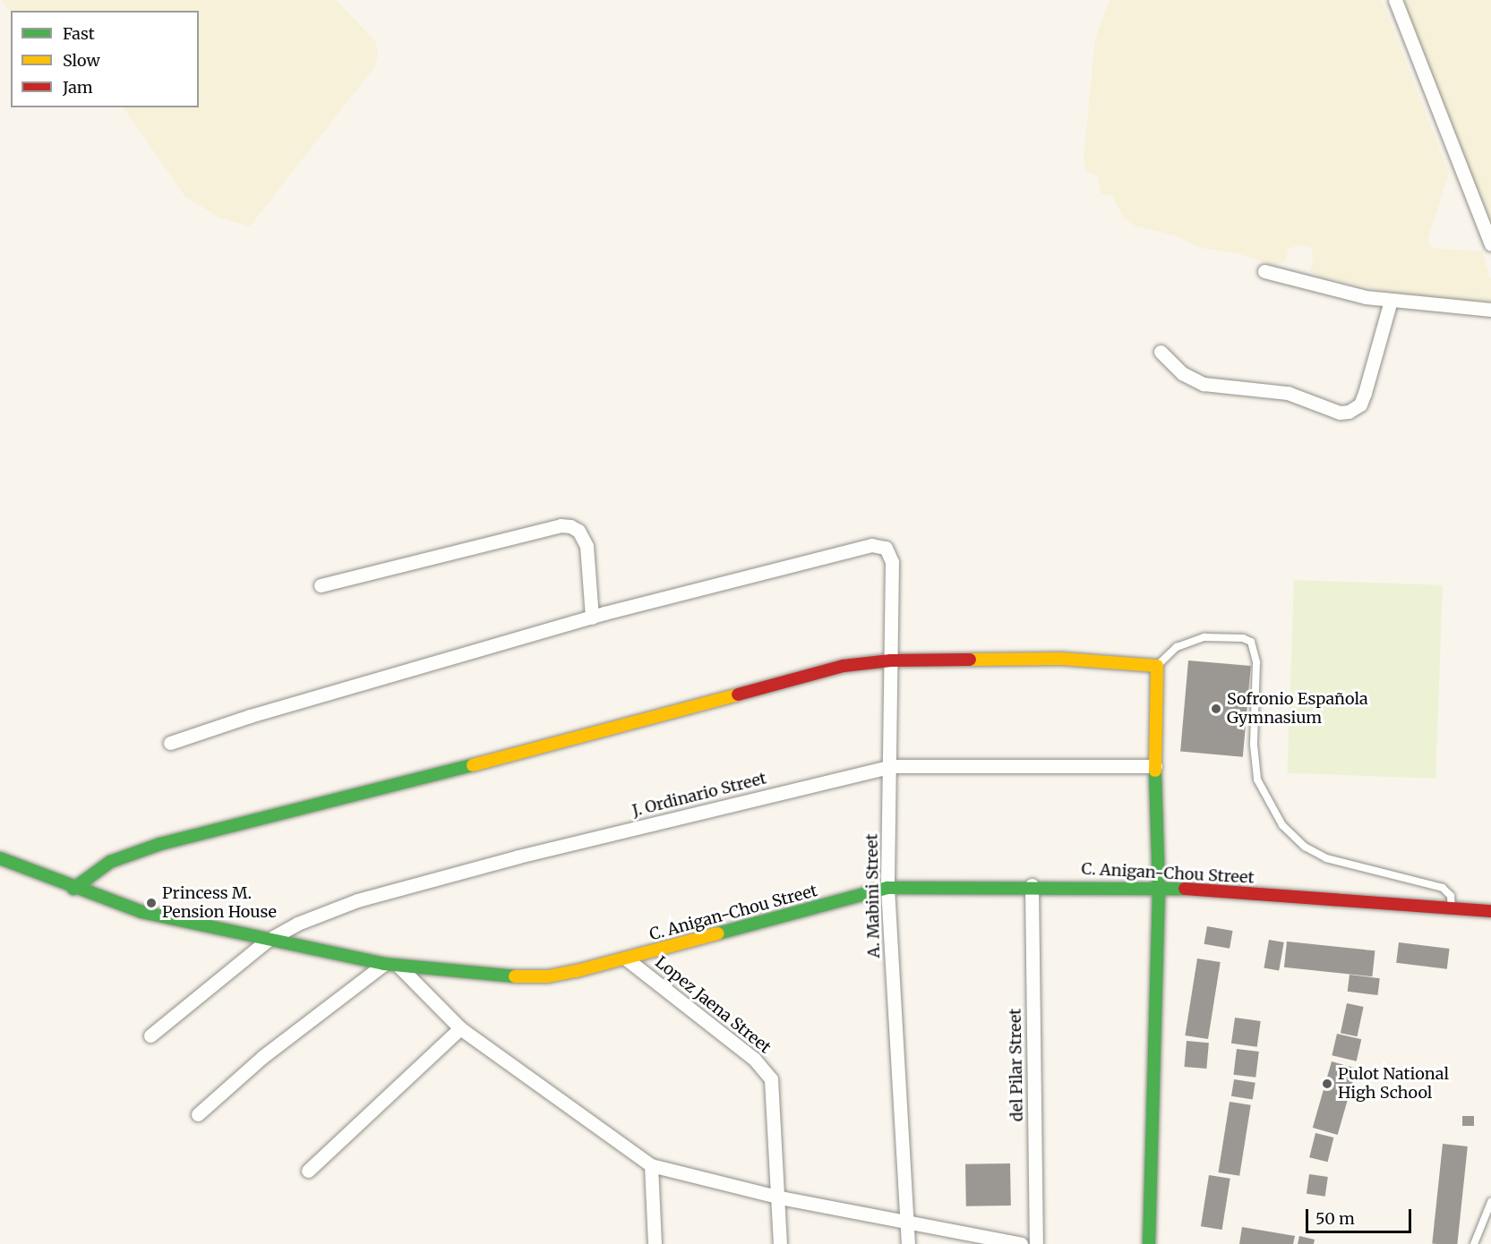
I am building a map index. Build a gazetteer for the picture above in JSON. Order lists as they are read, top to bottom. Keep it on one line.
{"streets":{"street":["J. Ordinario Street","C. Anigan-Chou Street","A. Mabini Street","Lopez Jaena Street","del Pilar Street"]},"crossings":[["J. Ordinario Street","C. Anigan-Chou Street"],["J. Ordinario Street","A. Mabini Street"],["C. Anigan-Chou Street","A. Mabini Street"],["C. Anigan-Chou Street","Lopez Jaena Street"],["C. Anigan-Chou Street","del Pilar Street"]],"places":["Sofronio Española Gymnasium","Princess M. Pension House","Pulot National High School"],"legend":["Fast","Slow","Jam"],"scale_bar":"50 m"}
